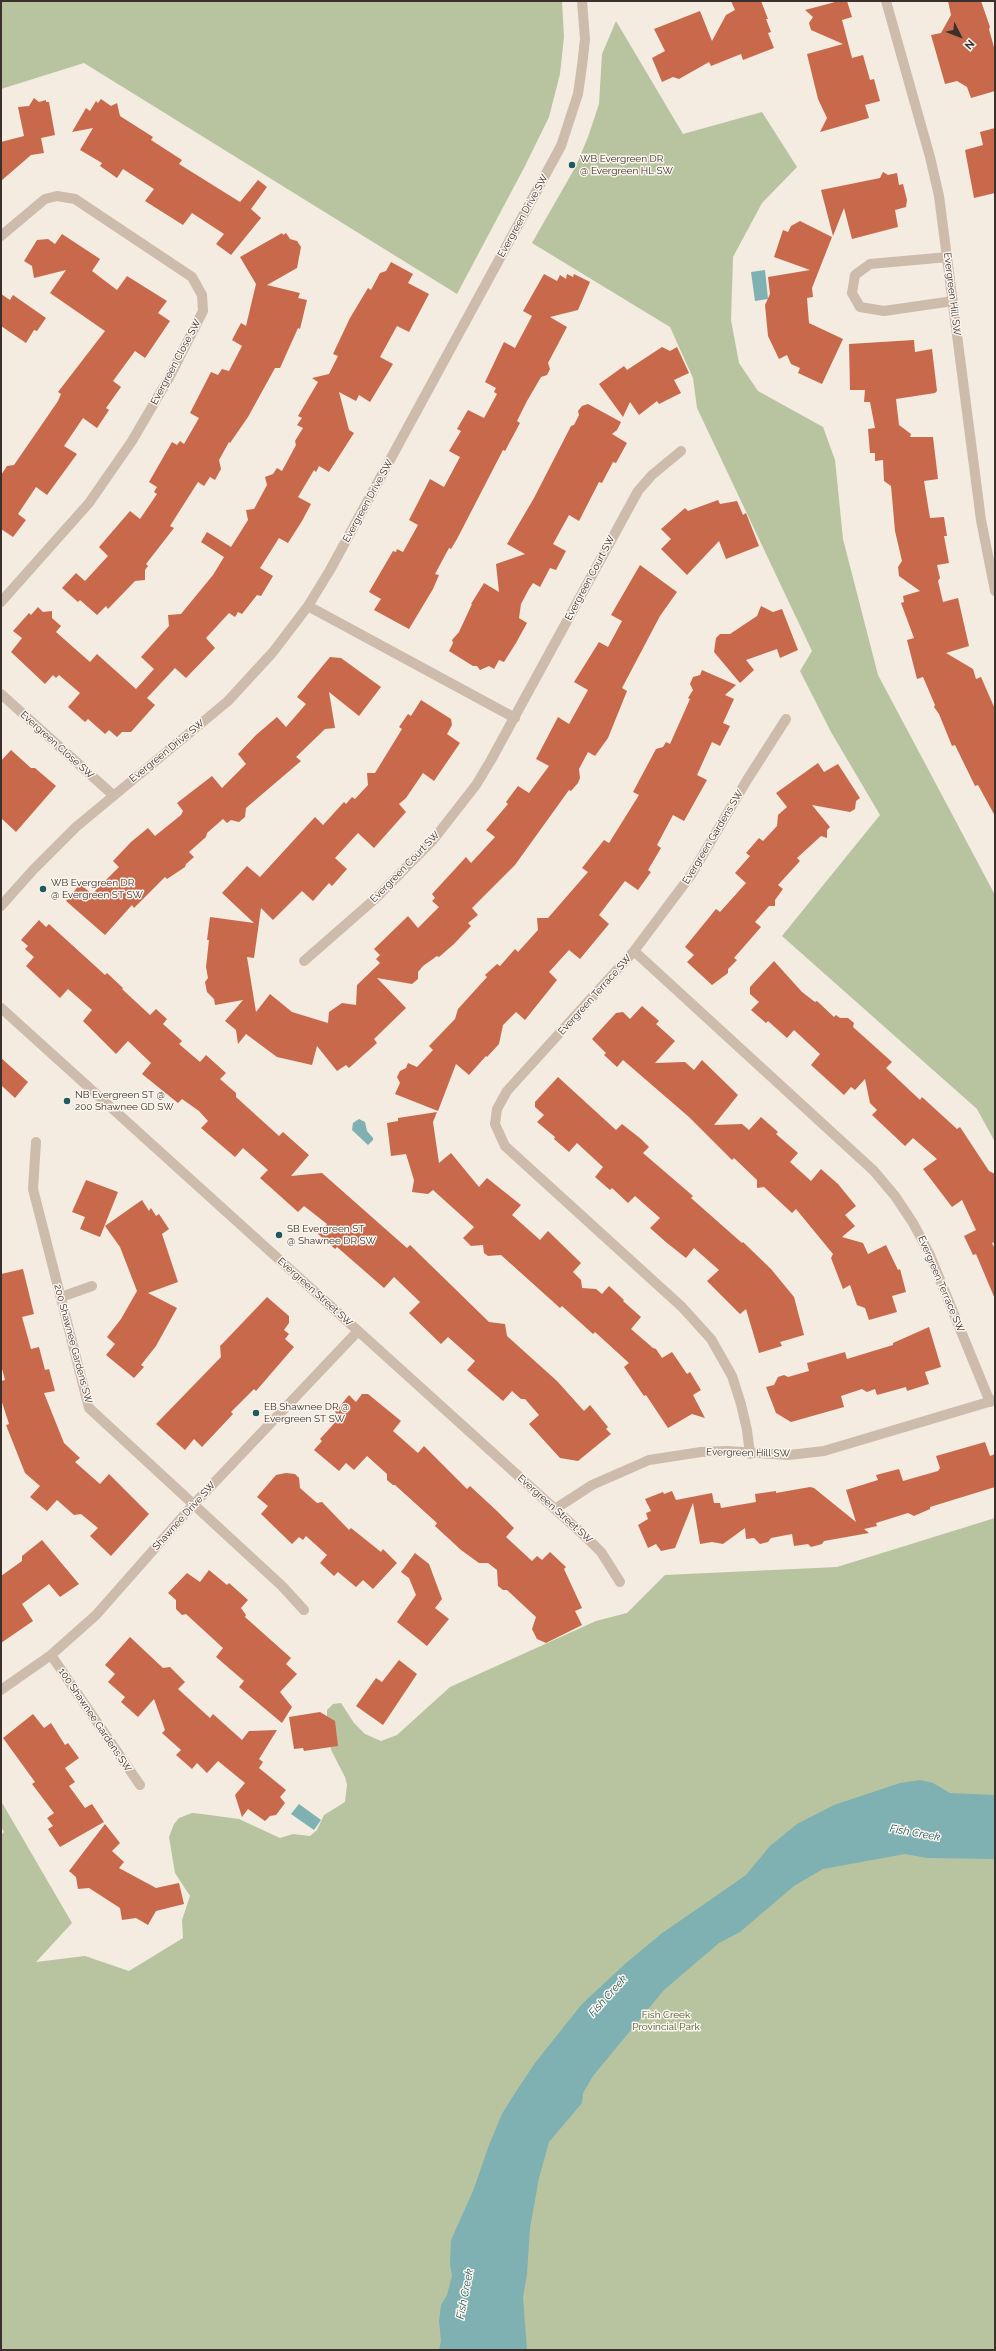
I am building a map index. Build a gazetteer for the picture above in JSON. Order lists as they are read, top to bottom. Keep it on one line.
{"streets":{"street":["Evergreen Drive SW","Evergreen Hill SW","Evergreen Close SW","Evergreen Court SW","Evergreen Gardens SW","Evergreen Terrace SW","Evergreen Street SW","200 Shawnee Gardens SW","Shawnee Drive SW","100 Shawnee Gardens SW"]},"crossings":[["Evergreen Drive SW","Evergreen Close SW"],["Evergreen Hill SW","Evergreen Terrace SW"],["Evergreen Hill SW","Evergreen Street SW"],["Evergreen Gardens SW","Evergreen Terrace SW"],["Evergreen Street SW","Shawnee Drive SW"],["200 Shawnee Gardens SW","Shawnee Drive SW"],["Shawnee Drive SW","100 Shawnee Gardens SW"]],"water":["Fish Creek"],"parks":["Fish Creek Provincial Park"],"places":["WB Evergreen DR @ Evergreen HL SW","WB Evergreen DR @ Evergreen ST SW","NB Evergreen ST @ 200 Shawnee GD SW","SB Evergreen ST @ Shawnee DR SW","EB Shawnee DR @ Evergreen ST SW"],"north":"bottom right"}
